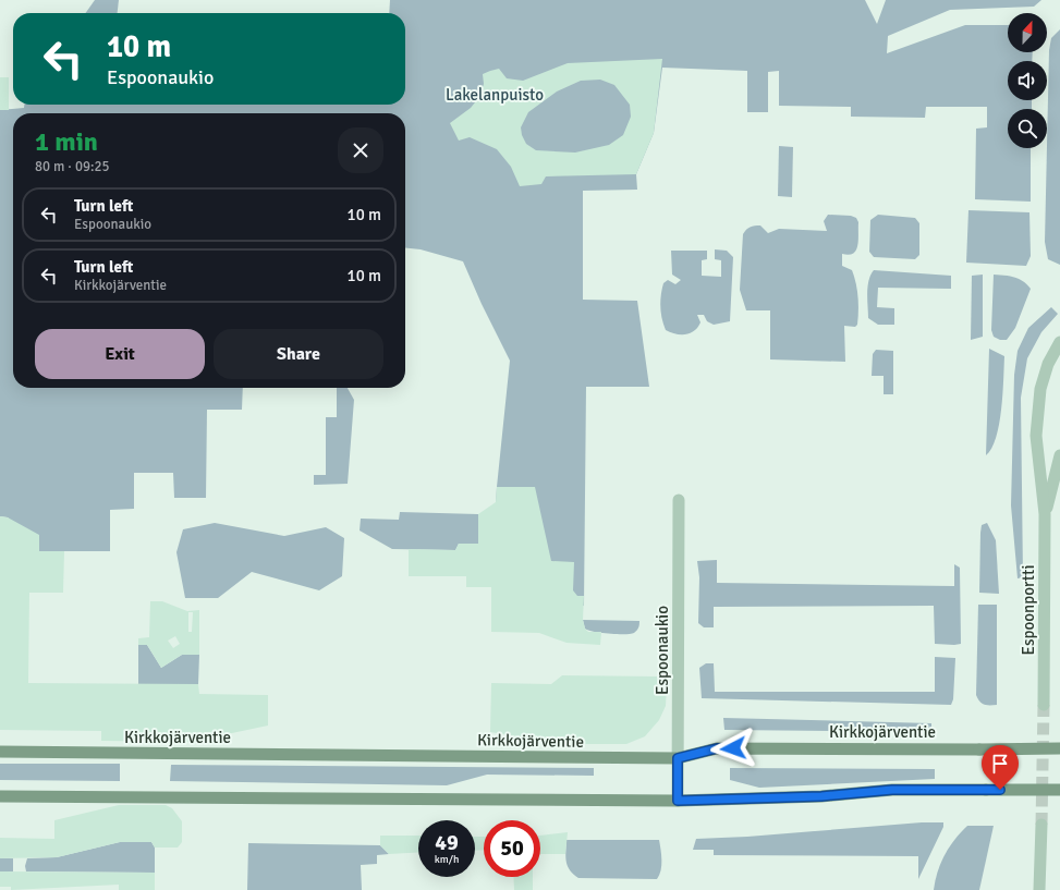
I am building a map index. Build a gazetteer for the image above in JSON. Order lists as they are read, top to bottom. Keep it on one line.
{"streets":{"main road":["Kirkkojärventie"],"street":["Espoonportti","Espoonaukio"]},"crossings":[["Espoonaukio","Kirkkojärventie"]],"parks":["Lakelanpuisto"],"north":"top","page":{"turn":["10 m","Espoonaukio"],"heading":["1 min","80 m · 09:25"],"list":[{"name":"Turn left","note":"Espoonaukio","value":"10 m"},{"name":"Turn left","note":"Kirkkojärventie","value":"10 m"}],"buttons":["Exit","Share"],"speed":"49 km/h","limit":"50"}}
